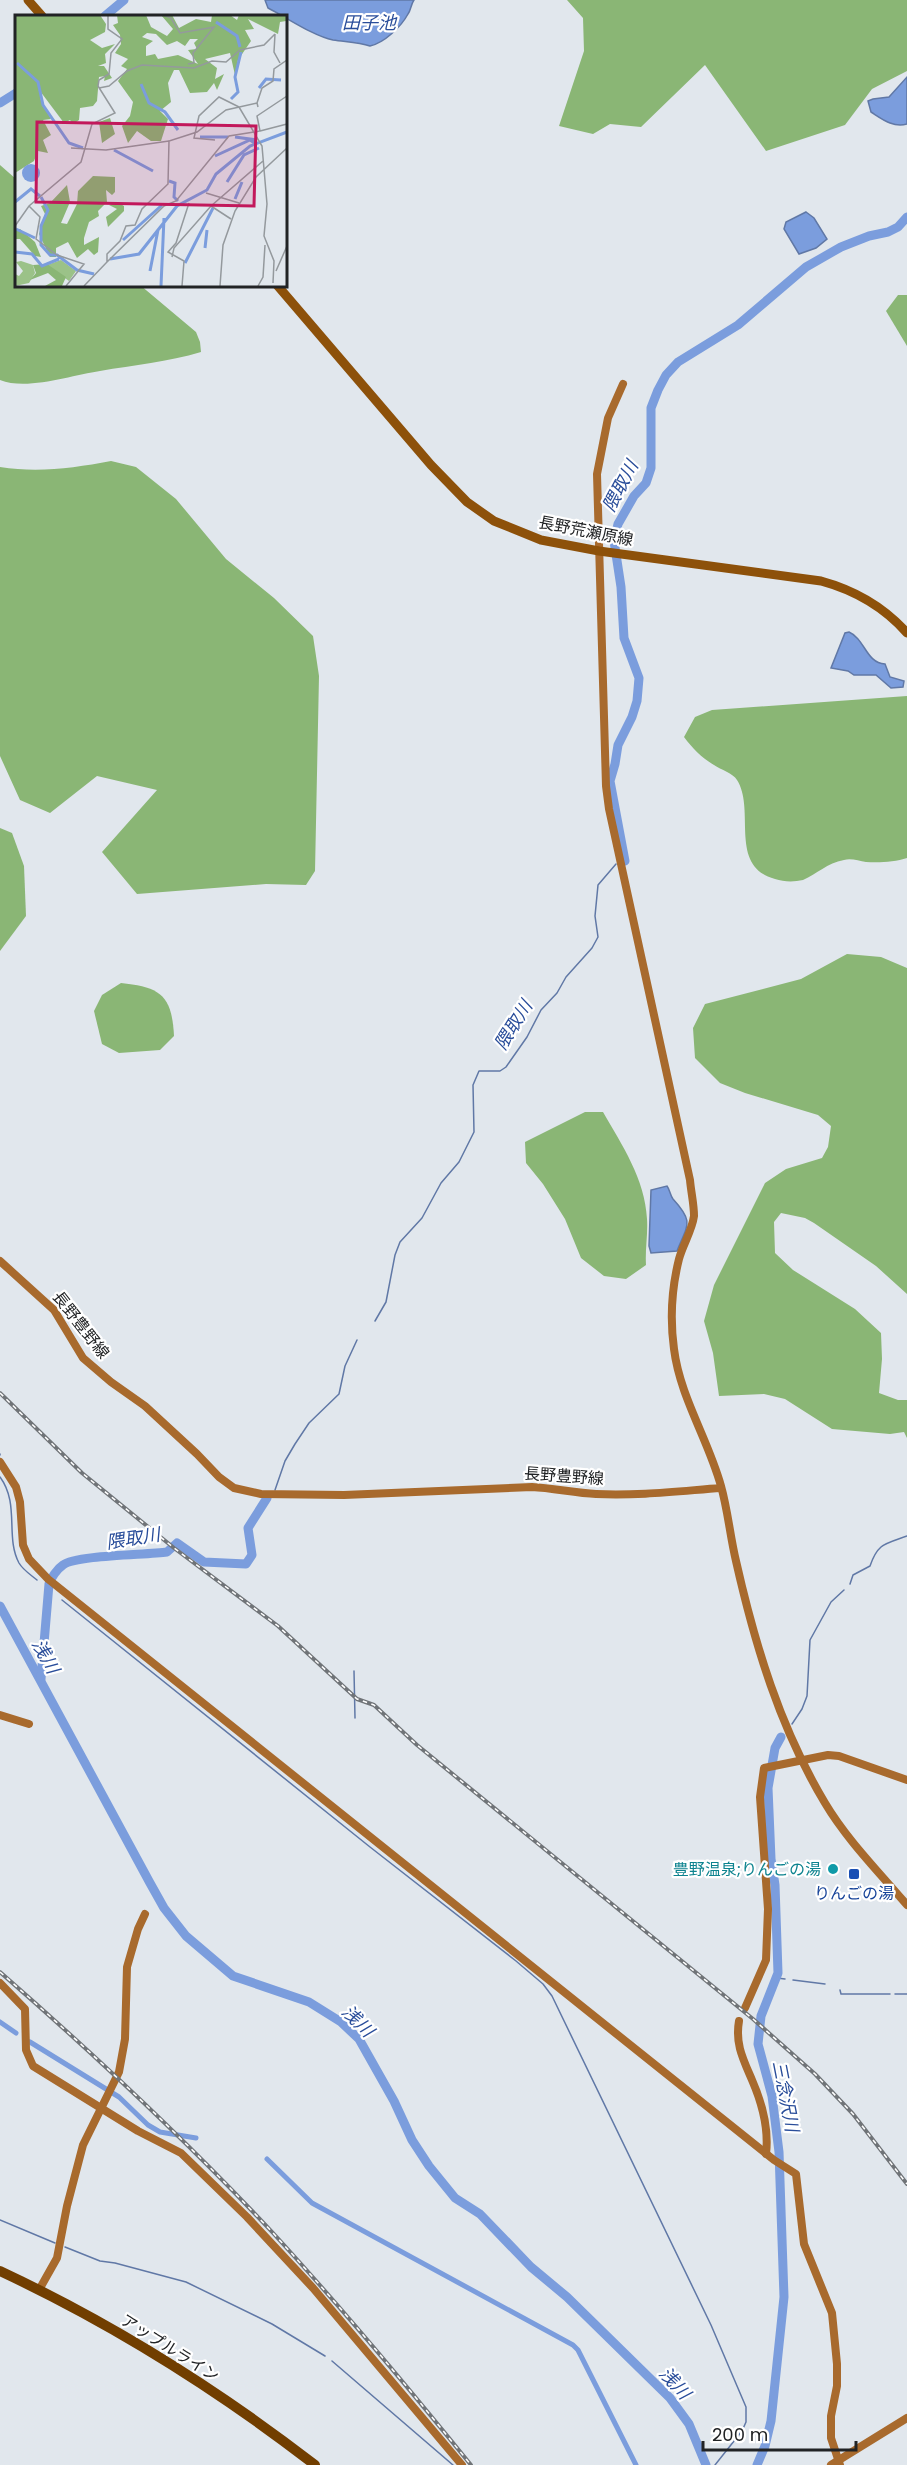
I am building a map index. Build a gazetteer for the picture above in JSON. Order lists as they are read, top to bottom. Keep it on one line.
{"streets":{"highway":["アップルライン"],"main road":["長野荒瀬原線"],"street":["長野豊野線"]},"water":["田子池","隈取川","浅川","三念沢川"],"places":{"other":["豊野温泉;りんごの湯"],"transit":["りんごの湯"]},"scale_bar":"200 m"}
